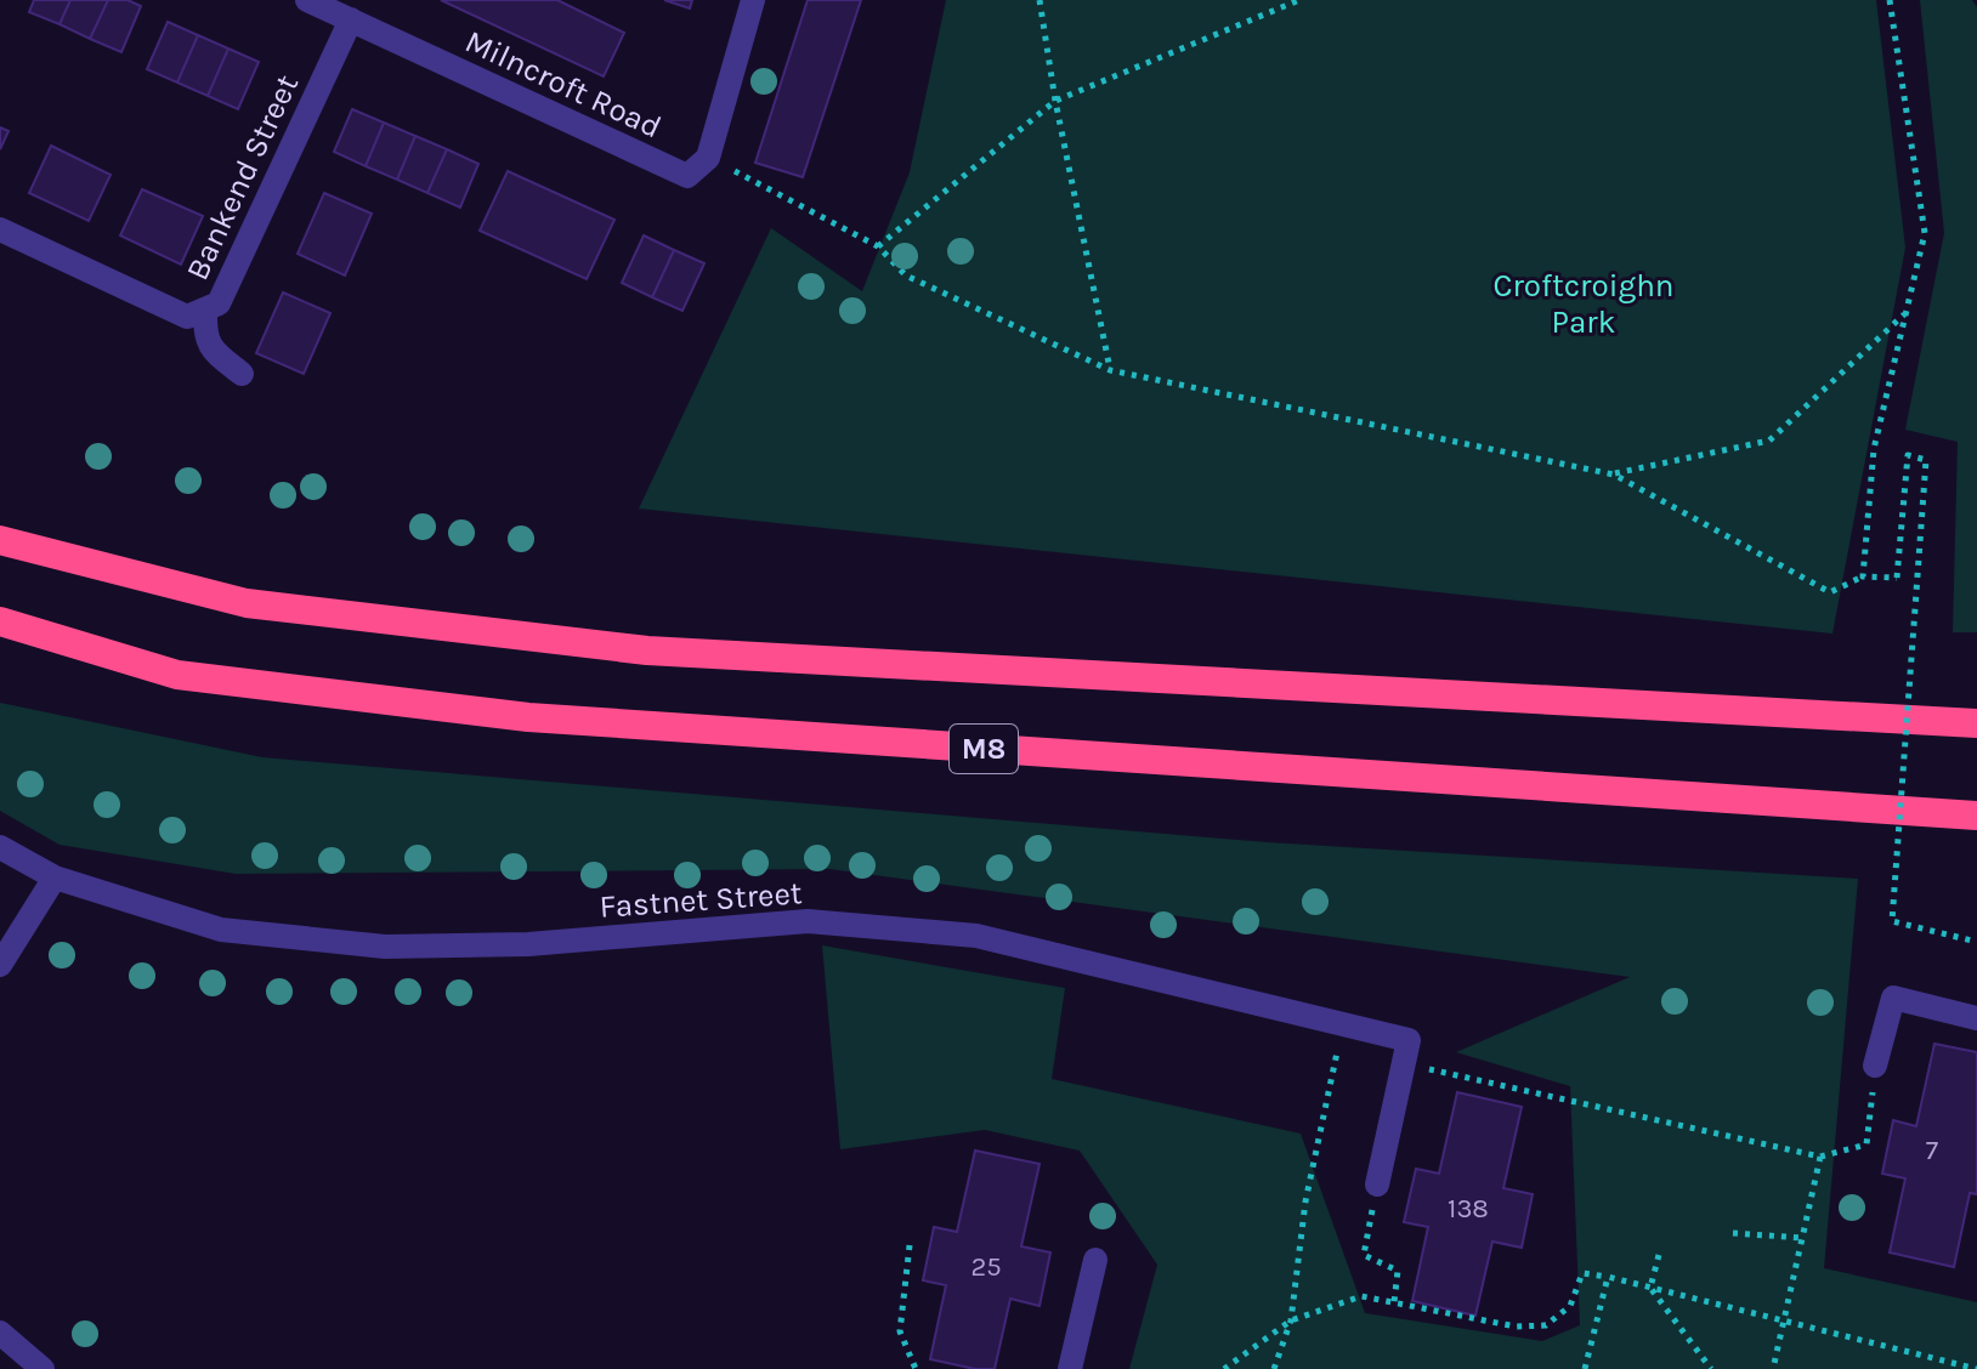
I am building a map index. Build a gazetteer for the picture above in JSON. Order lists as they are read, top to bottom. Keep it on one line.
{"streets":{"highway":["M8"],"street":["Milncroft Road","Bankend Street","Fastnet Street"]},"crossings":[["Milncroft Road","Bankend Street"]],"parks":["Croftcroighn Park"],"house_numbers":["7","138","25"]}
